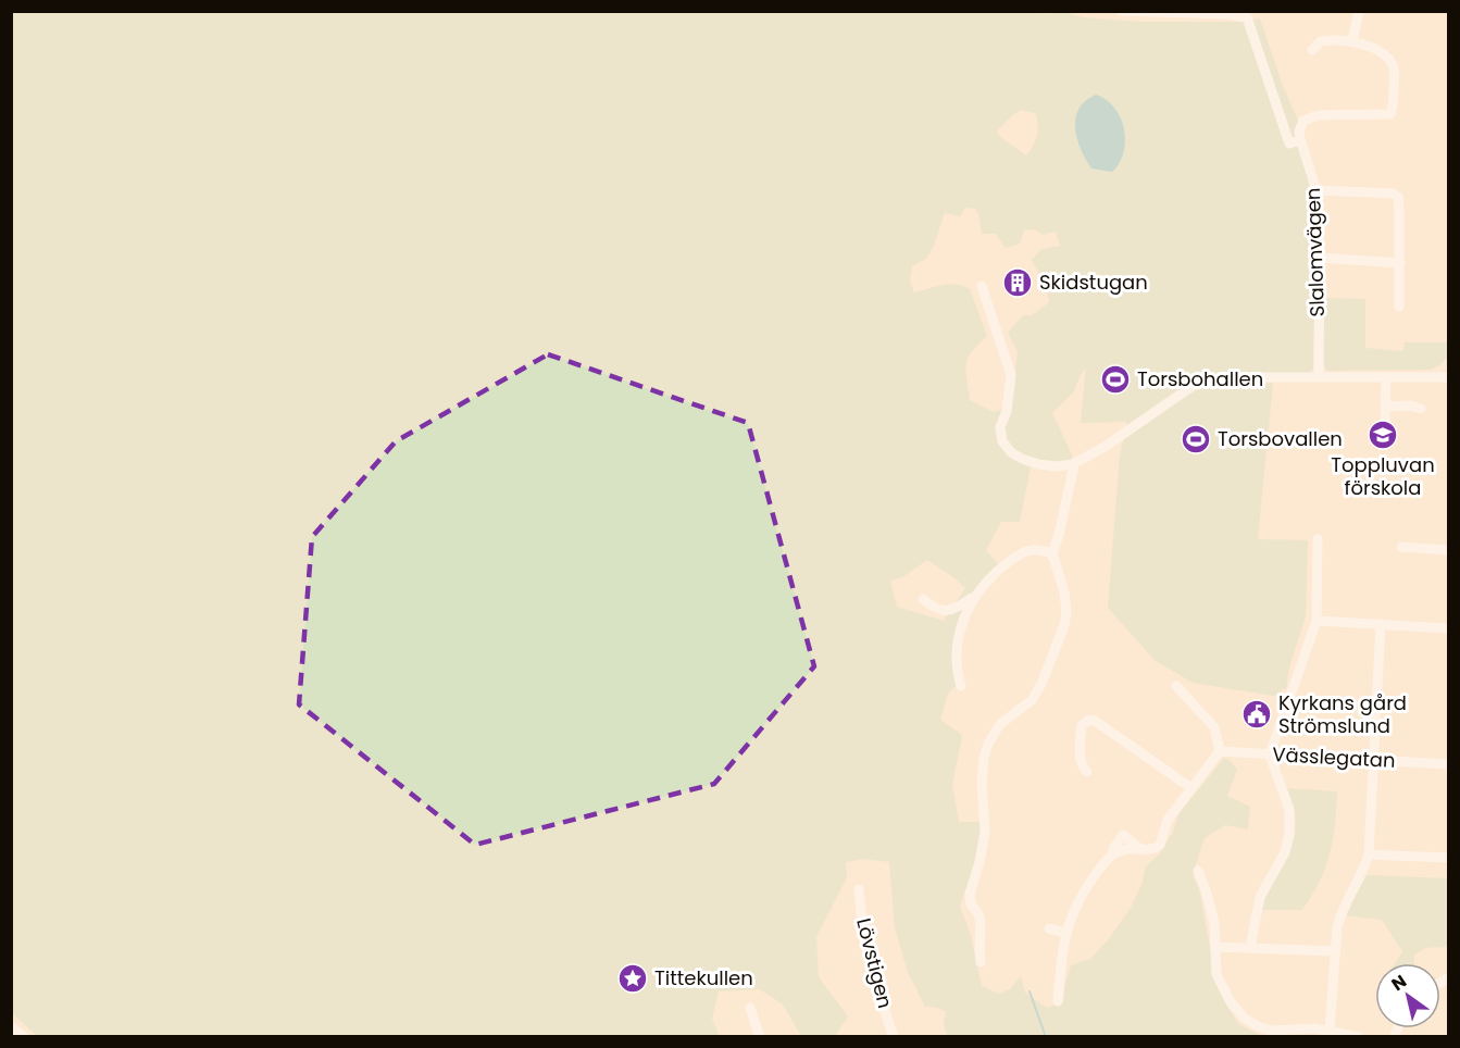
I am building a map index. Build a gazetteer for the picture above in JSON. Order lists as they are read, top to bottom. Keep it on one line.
{"streets":{"street":["Slalomvägen","Vässlegatan","Lövstigen"]},"places":{"building":["Skidstugan"],"sports":["Torsbohallen","Torsbovallen"],"school or university":["Toppluvan förskola"],"public building":["Kyrkans gård Strömslund"],"place":["Tittekullen"]},"north":"top left"}
